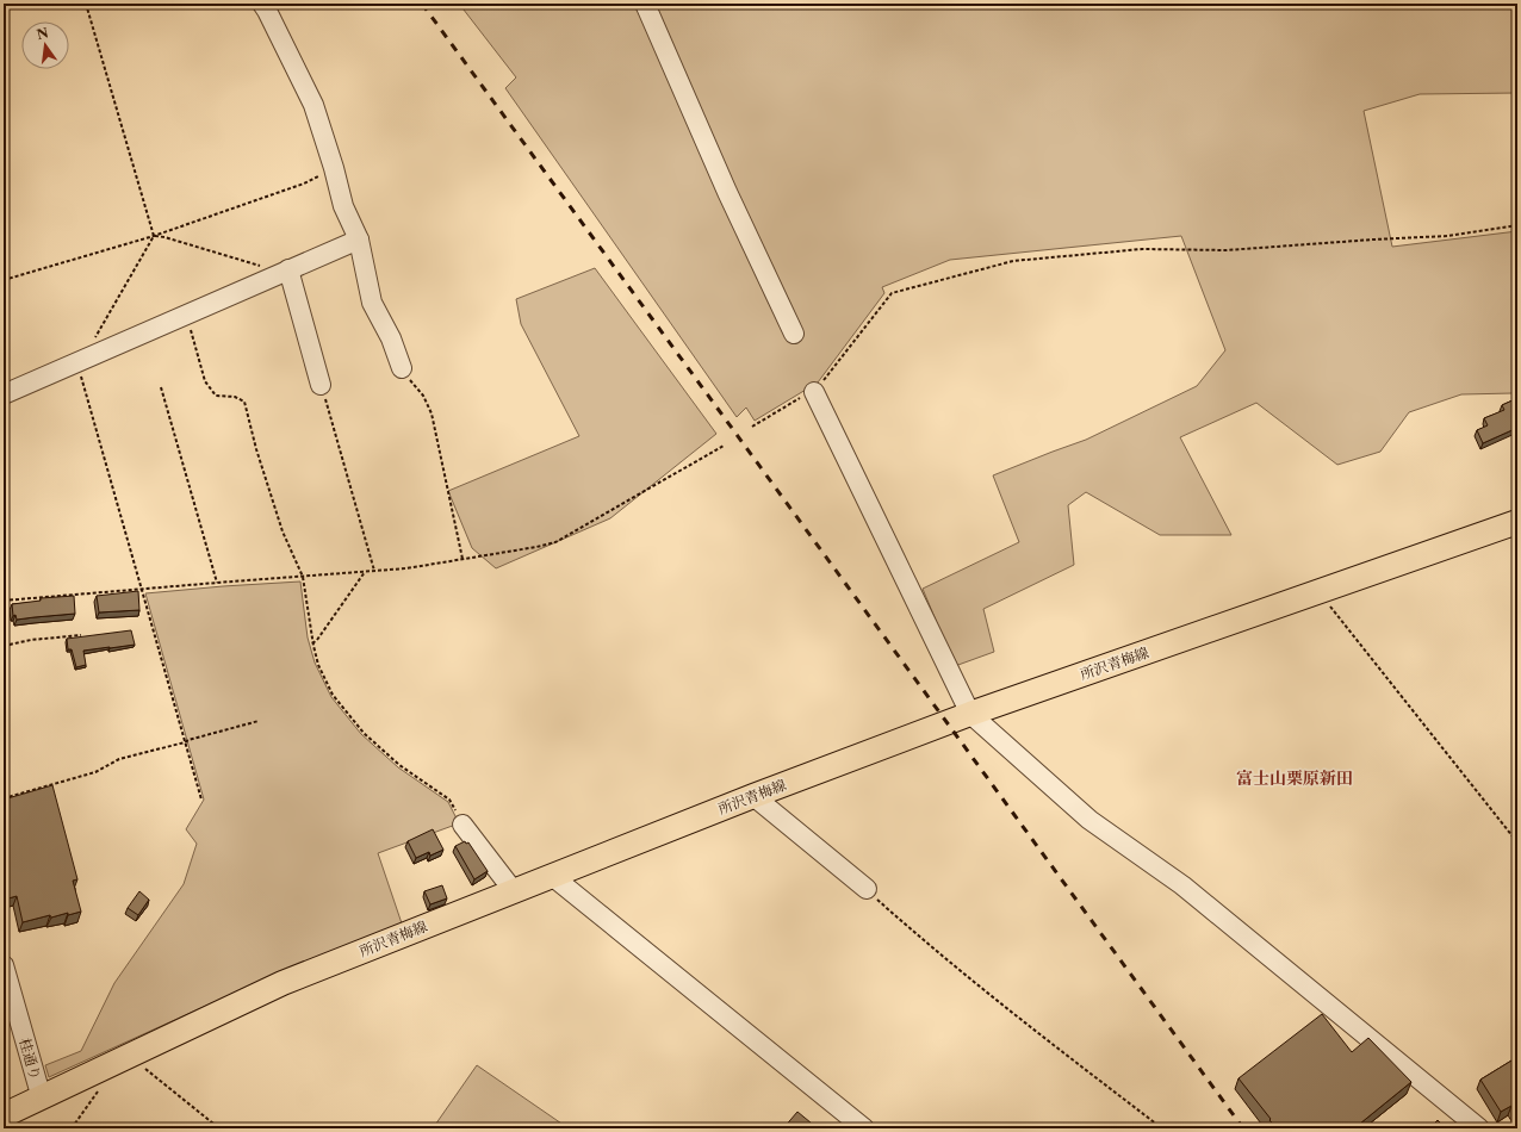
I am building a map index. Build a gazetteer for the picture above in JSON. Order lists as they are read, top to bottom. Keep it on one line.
{"streets":{"main road":["所沢青梅線"],"street":["桂通り"]},"crossings":[["所沢青梅線","桂通り"]],"districts":["富士山栗原新田"],"north":"top"}
